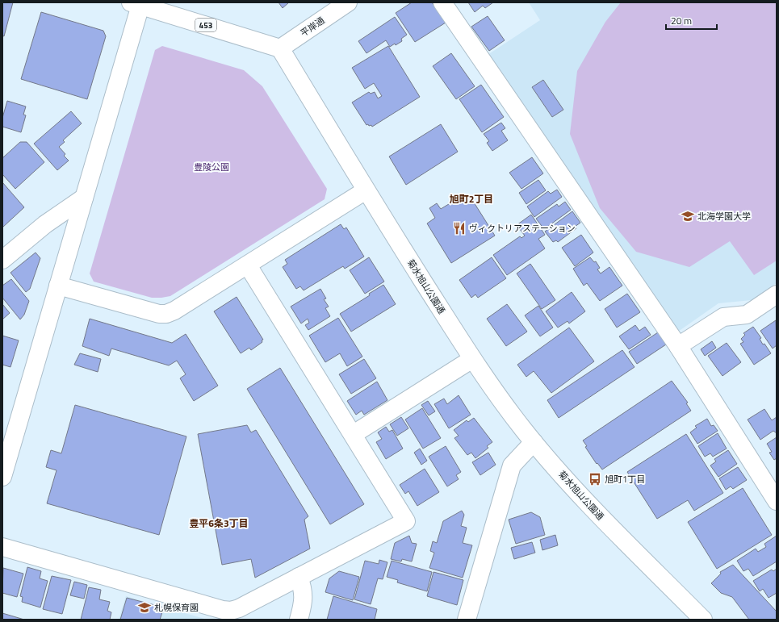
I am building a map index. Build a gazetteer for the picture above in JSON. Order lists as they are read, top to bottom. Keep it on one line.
{"streets":{"main road":["453","平岸通","菊水旭山公園通"]},"crossings":[["453","平岸通"],["453","菊水旭山公園通"],["平岸通","菊水旭山公園通"]],"districts":["旭町2丁目","豊平6条3丁目"],"parks":["豊陵公園"],"places":{"school or university":["北海学園大学","札幌保育園"],"restaurant":["ヴィクトリアステーション"],"bus stop":["旭町1丁目"]},"scale_bar":"20 m"}
